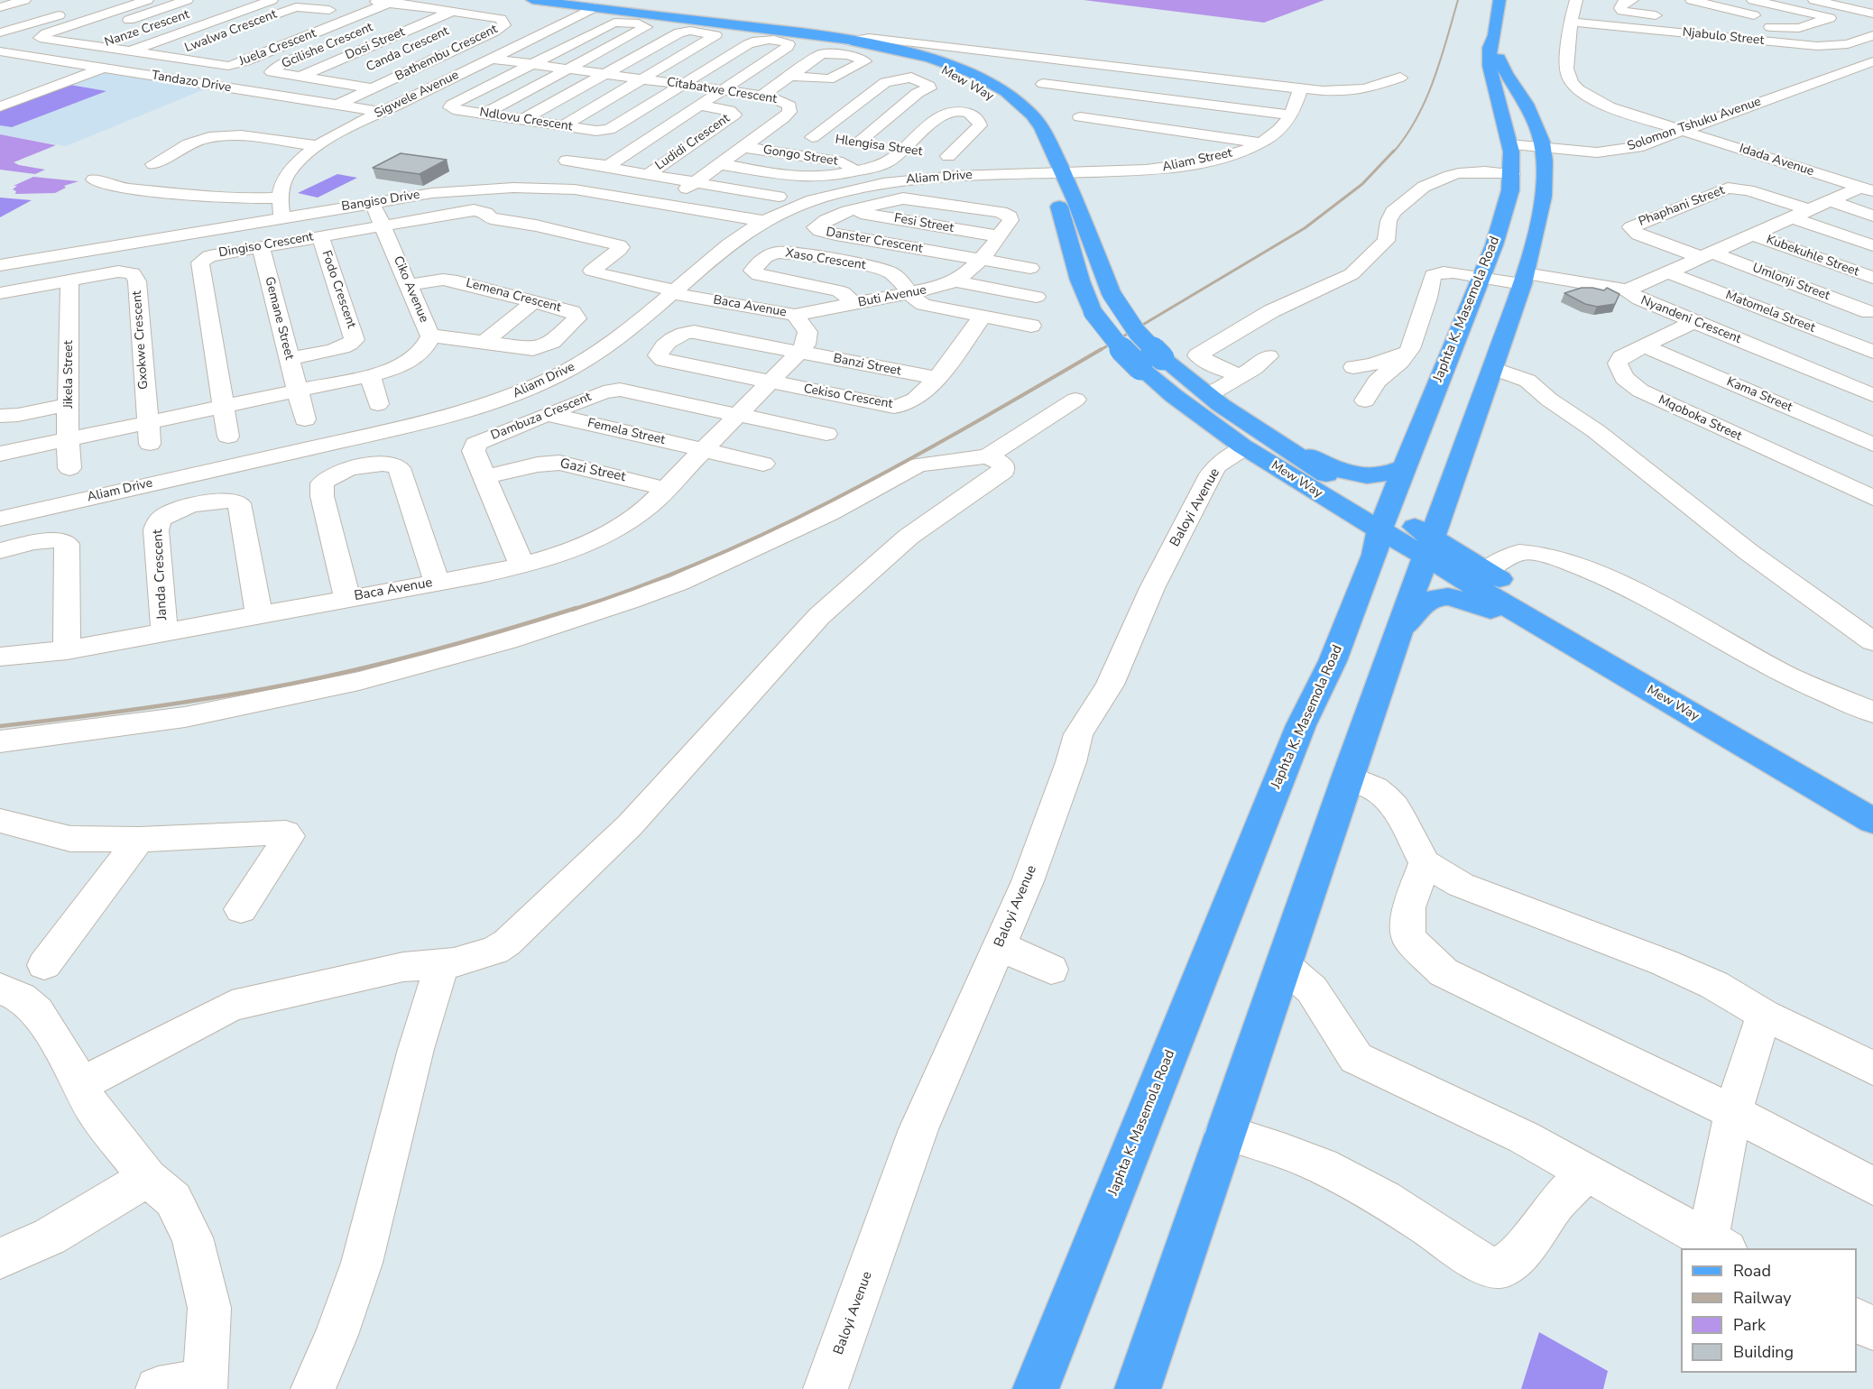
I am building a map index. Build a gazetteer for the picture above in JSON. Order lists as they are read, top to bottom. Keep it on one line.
{"streets":{"main road":["Mew Way","Japhta K. Masemola Road"],"street":["Nanze Crescent","Lwalwa Crescent","Njabulo Street","Dosi Street","Gcilishe Crescent","Juela Crescent","Canda Crescent","Bathembu Crescent","Tandazo Drive","Citabatwe Crescent","Sigwele Avenue","Ndlovu Crescent","Solomon Tshuku Avenue","Ludidi Crescent","Hlengisa Street","Gongo Street","Aliam Street","Idada Avenue","Aliam Drive","Bangiso Drive","Phaphani Street","Fesi Street","Danster Crescent","Dingiso Crescent","Kubekuhle Street","Xaso Crescent","Umlonji Street","Fodo Crescent","Ciko Avenue","Lemena Crescent","Buti Avenue","Baca Avenue","Matomela Street","Gemane Street","Nyandeni Crescent","Gxokwe Crescent","Banzi Street","Jikela Street","Kama Street","Cekiso Crescent","Dambuza Crescent","Mqoboka Street","Femela Street","Gazi Street","Baloyi Avenue","Janda Crescent"]},"crossings":[["Nanze Crescent","Juela Crescent"],["Lwalwa Crescent","Juela Crescent"],["Njabulo Street","Idada Avenue"],["Dosi Street","Gcilishe Crescent"],["Dosi Street","Canda Crescent"],["Dosi Street","Bathembu Crescent"],["Gcilishe Crescent","Canda Crescent"],["Gcilishe Crescent","Bathembu Crescent"],["Juela Crescent","Bathembu Crescent"],["Bathembu Crescent","Tandazo Drive"],["Tandazo Drive","Sigwele Avenue"],["Mew Way","Sigwele Avenue"],["Mew Way","Aliam Street"],["Mew Way","Aliam Drive"],["Mew Way","Japhta K. Masemola Road"],["Mew Way","Baloyi Avenue"],["Citabatwe Crescent","Sigwele Avenue"],["Citabatwe Crescent","Ndlovu Crescent"],["Citabatwe Crescent","Hlengisa Street"],["Citabatwe Crescent","Gongo Street"],["Citabatwe Crescent","Bangiso Drive"],["Sigwele Avenue","Bangiso Drive"],["Solomon Tshuku Avenue","Idada Avenue"],["Solomon Tshuku Avenue","Japhta K. Masemola Road"],["Aliam Street","Aliam Drive"],["Idada Avenue","Nyandeni Crescent"],["Aliam Drive","Bangiso Drive"],["Aliam Drive","Baca Avenue"],["Bangiso Drive","Ciko Avenue"],["Phaphani Street","Umlonji Street"],["Phaphani Street","Nyandeni Crescent"],["Fesi Street","Danster Crescent"],["Fesi Street","Buti Avenue"],["Danster Crescent","Buti Avenue"],["Dingiso Crescent","Fodo Crescent"],["Dingiso Crescent","Ciko Avenue"],["Dingiso Crescent","Baca Avenue"],["Dingiso Crescent","Gemane Street"],["Kubekuhle Street","Nyandeni Crescent"],["Xaso Crescent","Buti Avenue"],["Umlonji Street","Nyandeni Crescent"],["Fodo Crescent","Gemane Street"],["Ciko Avenue","Lemena Crescent"],["Ciko Avenue","Baca Avenue"],["Ciko Avenue","Gemane Street"],["Ciko Avenue","Gxokwe Crescent"],["Ciko Avenue","Jikela Street"],["Buti Avenue","Baca Avenue"],["Baca Avenue","Banzi Street"],["Baca Avenue","Cekiso Crescent"],["Baca Avenue","Dambuza Crescent"],["Baca Avenue","Femela Street"],["Baca Avenue","Gazi Street"],["Baca Avenue","Janda Crescent"],["Matomela Street","Nyandeni Crescent"],["Nyandeni Crescent","Mqoboka Street"],["Gxokwe Crescent","Jikela Street"],["Banzi Street","Cekiso Crescent"],["Kama Street","Mqoboka Street"],["Dambuza Crescent","Femela Street"],["Dambuza Crescent","Gazi Street"]],"legend":["Road","Railway","Park","Building"]}
